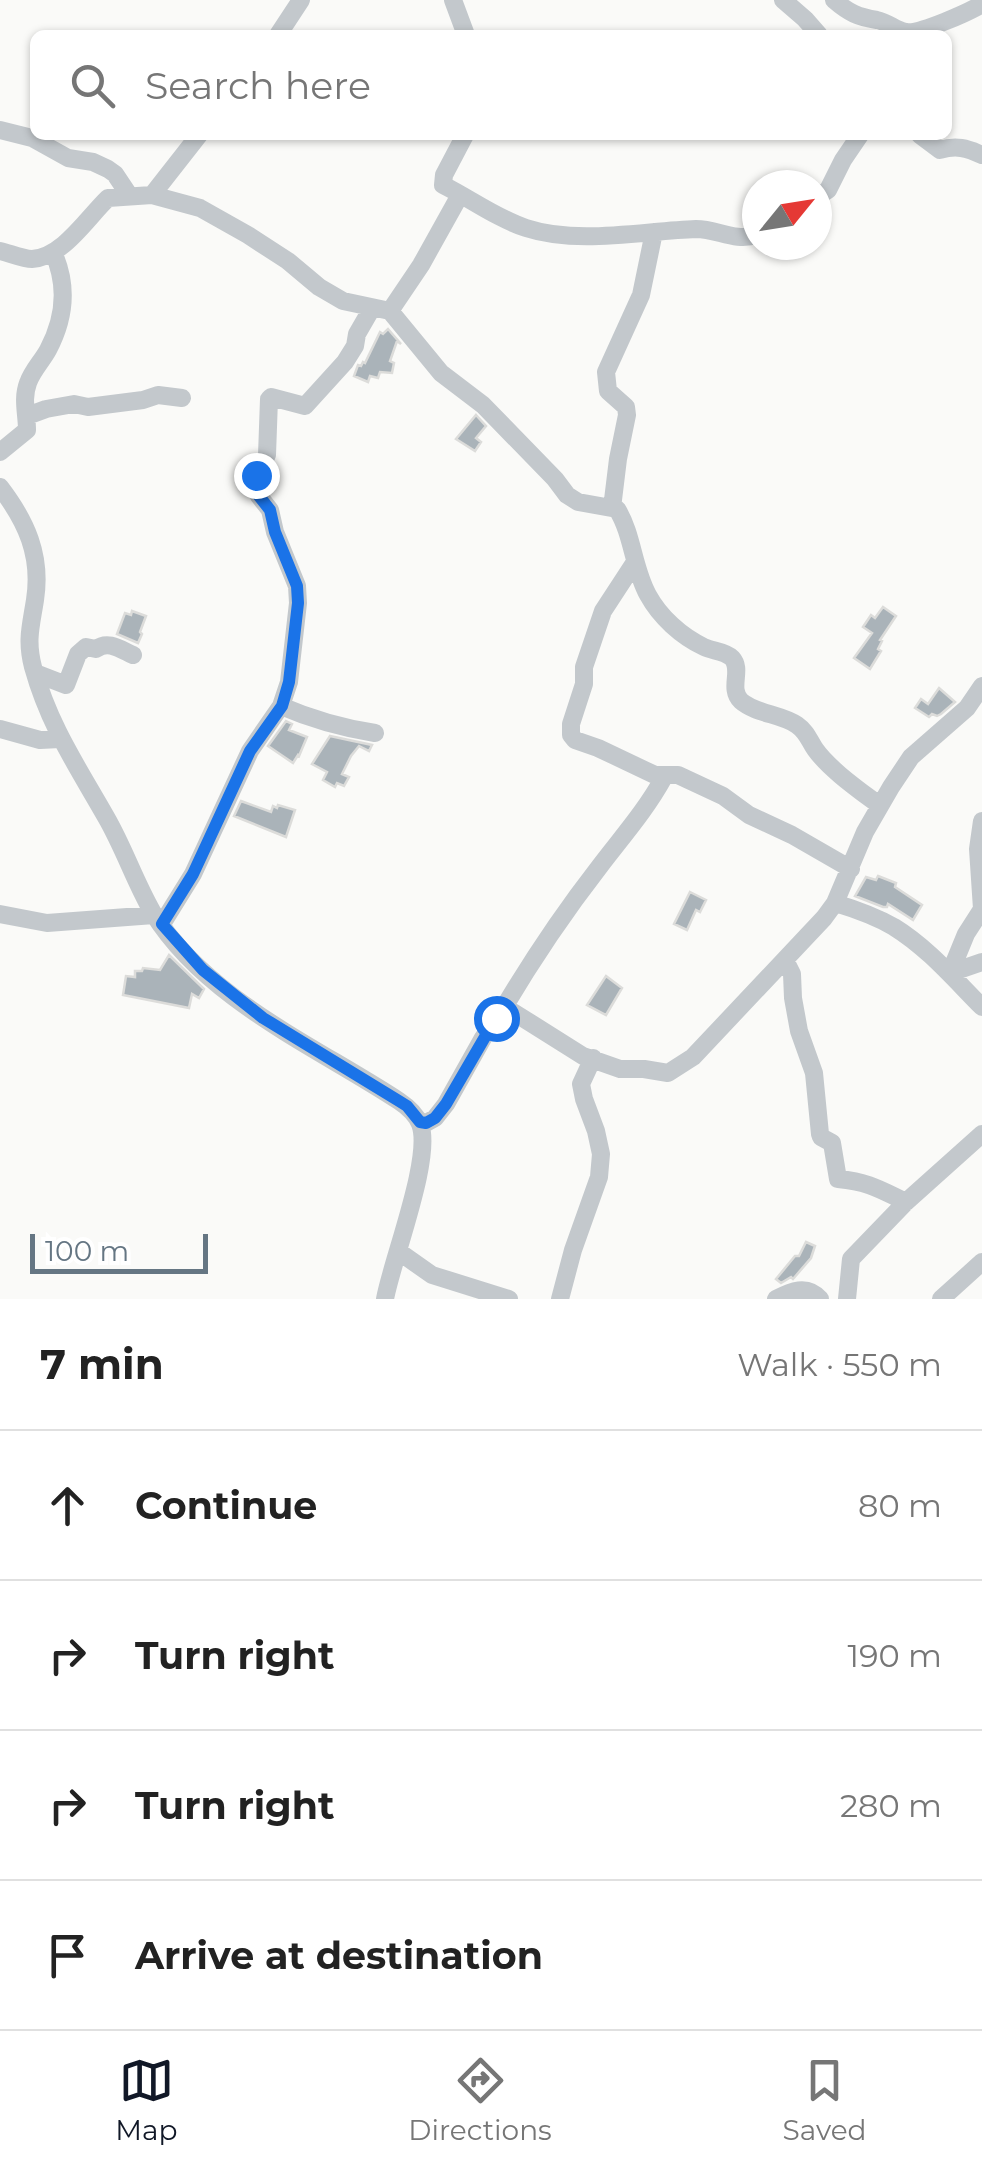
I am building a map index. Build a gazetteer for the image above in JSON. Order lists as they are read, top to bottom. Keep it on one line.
{"scale_bar":"100 m","north":"top right","page":{"search":"Search here","scale":"100 m","heading":["7 min","Walk · 550 m"],"list":[["Continue","80 m"],["Turn right","190 m"],["Turn right","280 m"],"Arrive at destination"],"nav":["Map","Directions","Saved"]}}
